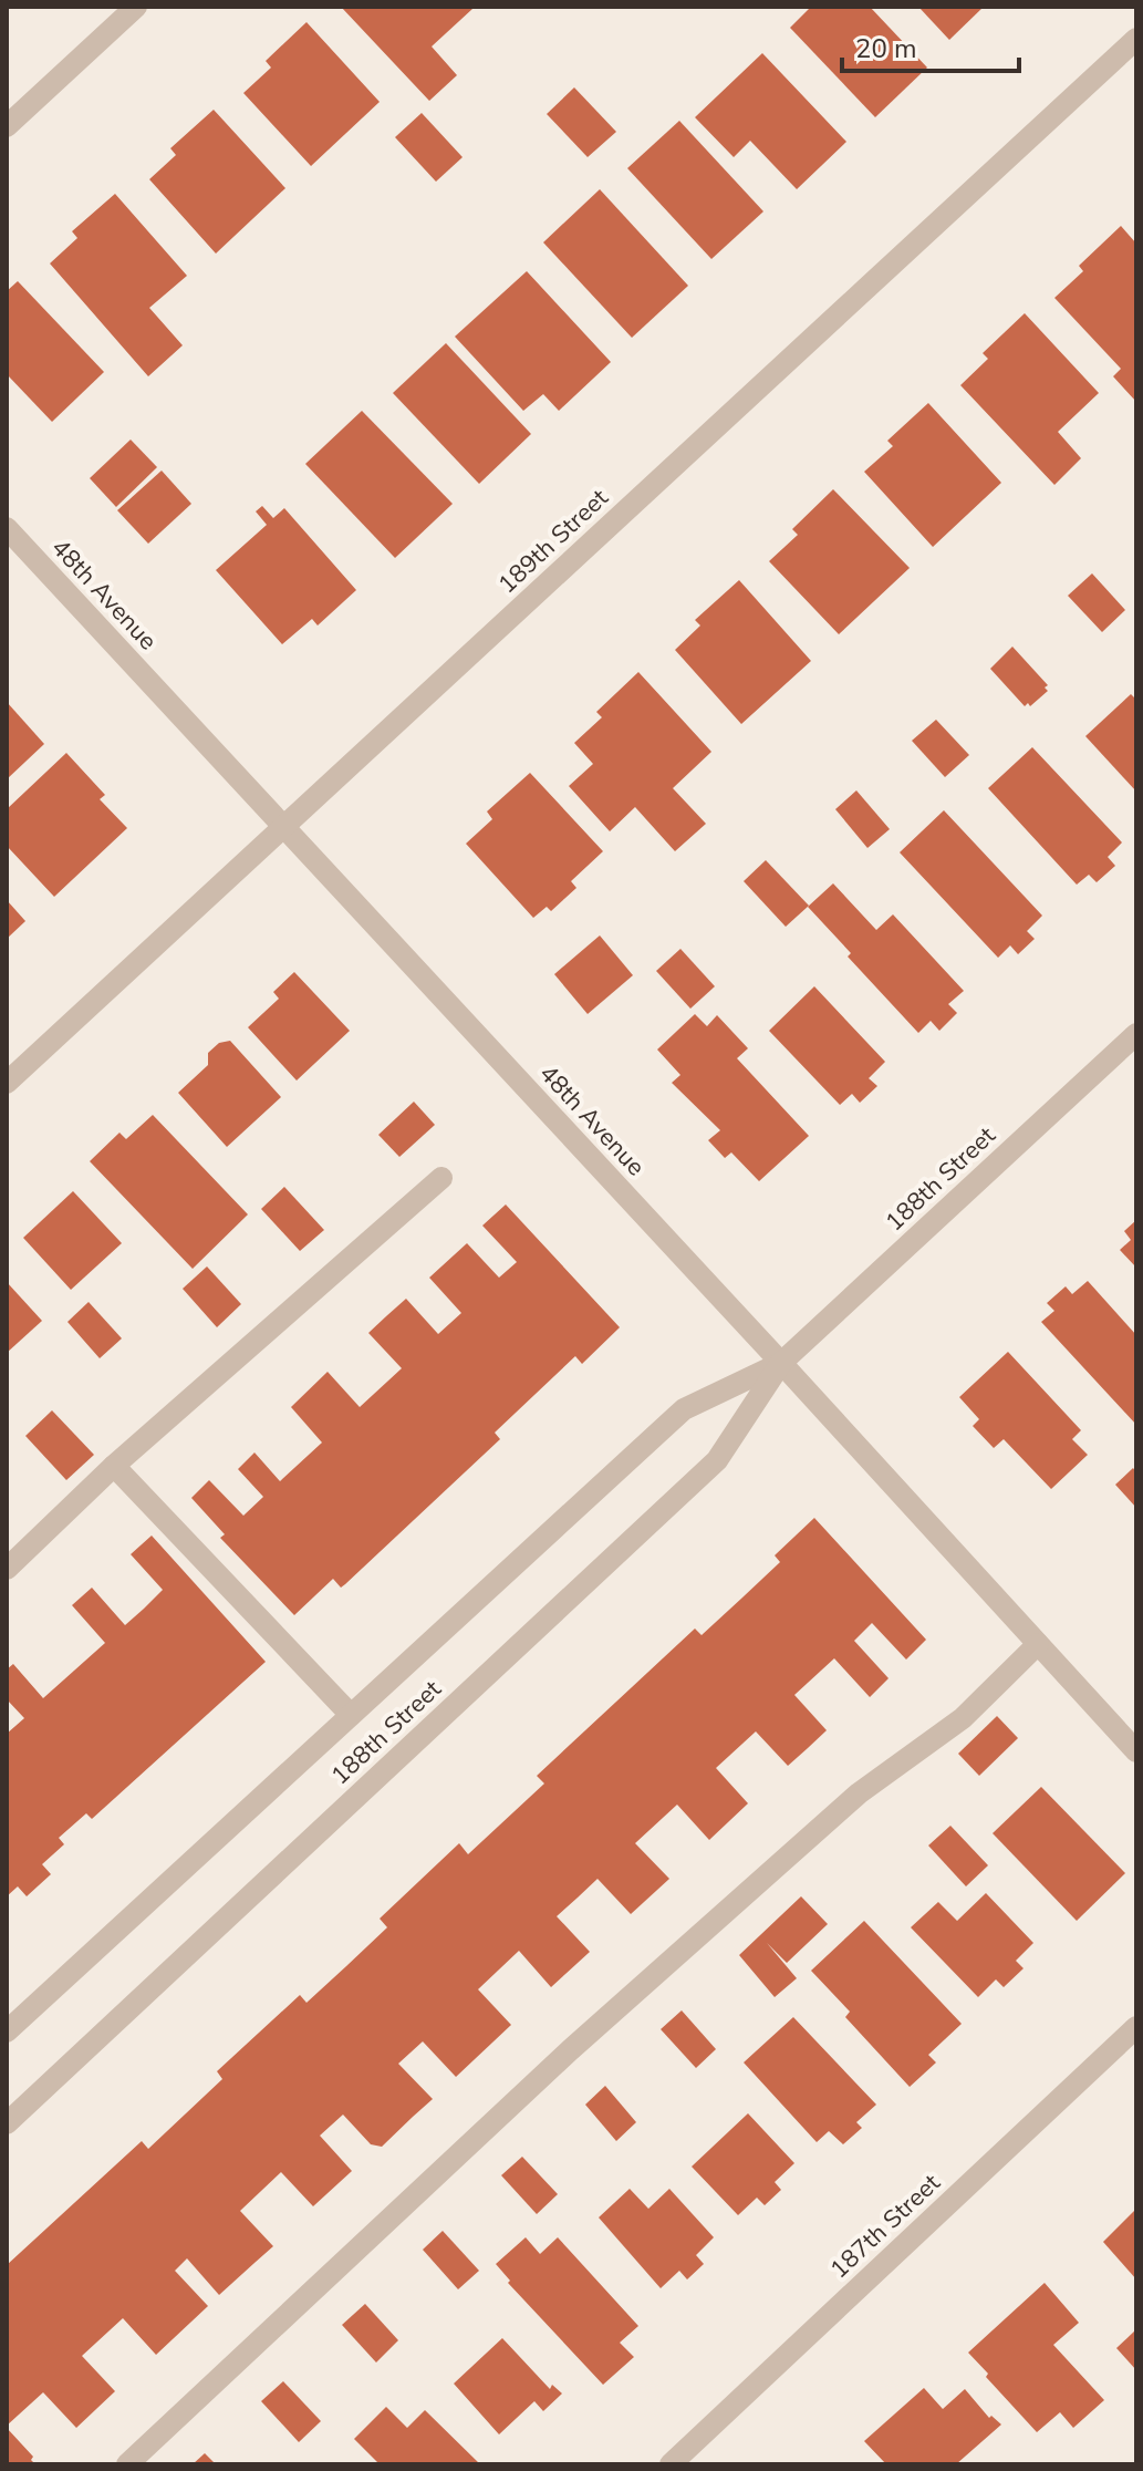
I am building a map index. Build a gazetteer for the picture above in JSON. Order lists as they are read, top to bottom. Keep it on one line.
{"streets":{"street":["189th Street","48th Avenue","188th Street","187th Street"]},"crossings":[["189th Street","48th Avenue"],["48th Avenue","188th Street"]],"scale_bar":"20 m"}
